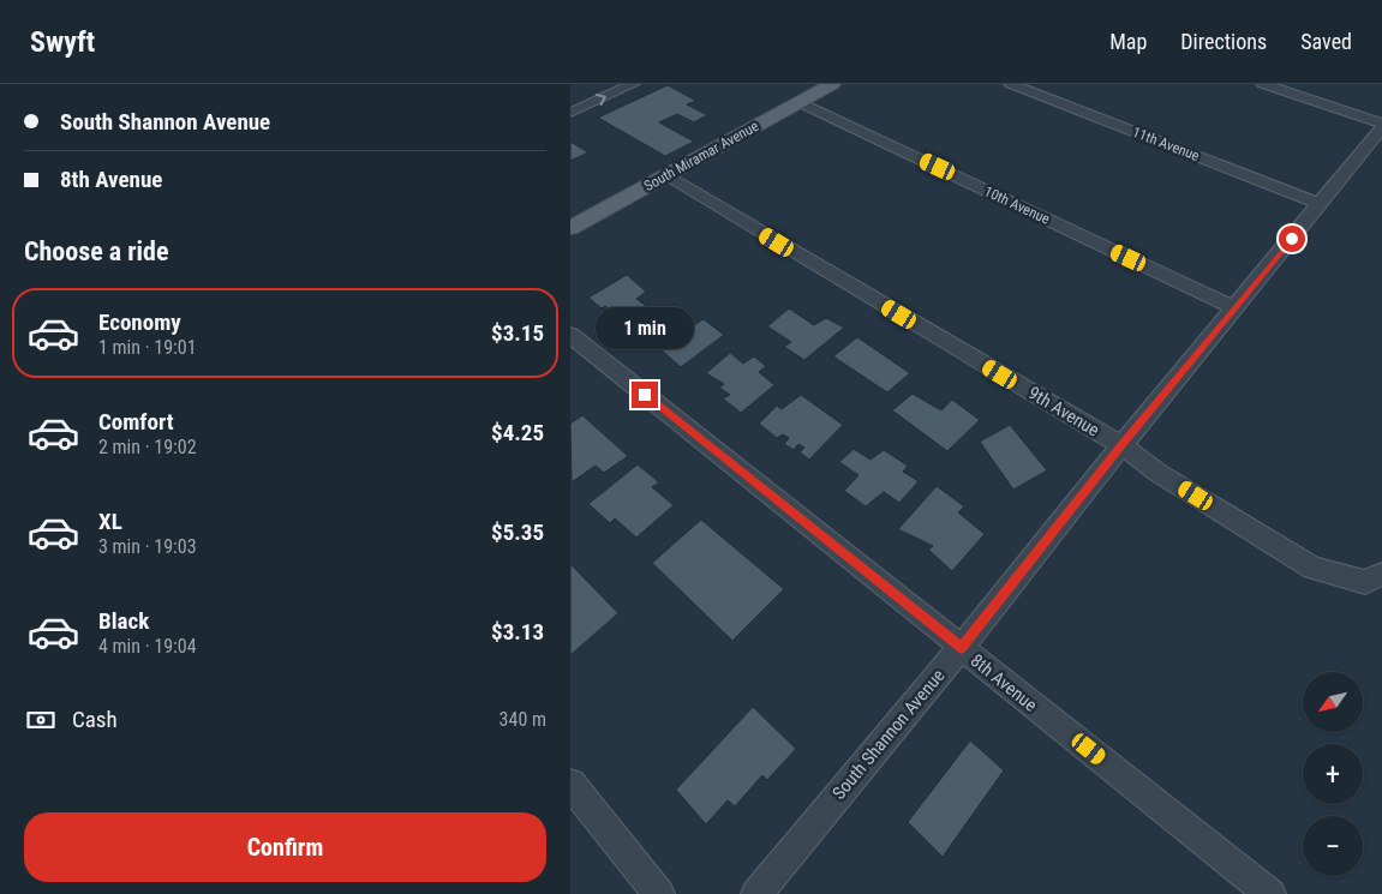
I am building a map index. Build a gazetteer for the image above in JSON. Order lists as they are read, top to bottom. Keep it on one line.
{"streets":{"main road":["South Miramar Avenue"],"street":["11th Avenue","10th Avenue","9th Avenue","8th Avenue","South Shannon Avenue"]},"crossings":[["11th Avenue","South Shannon Avenue"],["South Miramar Avenue","10th Avenue"],["South Miramar Avenue","9th Avenue"],["10th Avenue","South Shannon Avenue"],["9th Avenue","South Shannon Avenue"],["8th Avenue","South Shannon Avenue"]],"north":"bottom left","page":{"header":"Swyft","nav":["Map","Directions","Saved"],"banner":["South Shannon Avenue","8th Avenue"],"heading":"Choose a ride","list":[{"name":"Economy","note":"1 min · 19:01","value":"$3.15"},{"name":"Comfort","note":"2 min · 19:02","value":"$4.25"},{"name":"XL","note":"3 min · 19:03","value":"$5.35"},{"name":"Black","note":"4 min · 19:04","value":"$3.13"}],"bubble":"1 min","map_buttons":["+","−"],"pay":["Cash","340 m"],"buttons":"Confirm"}}
